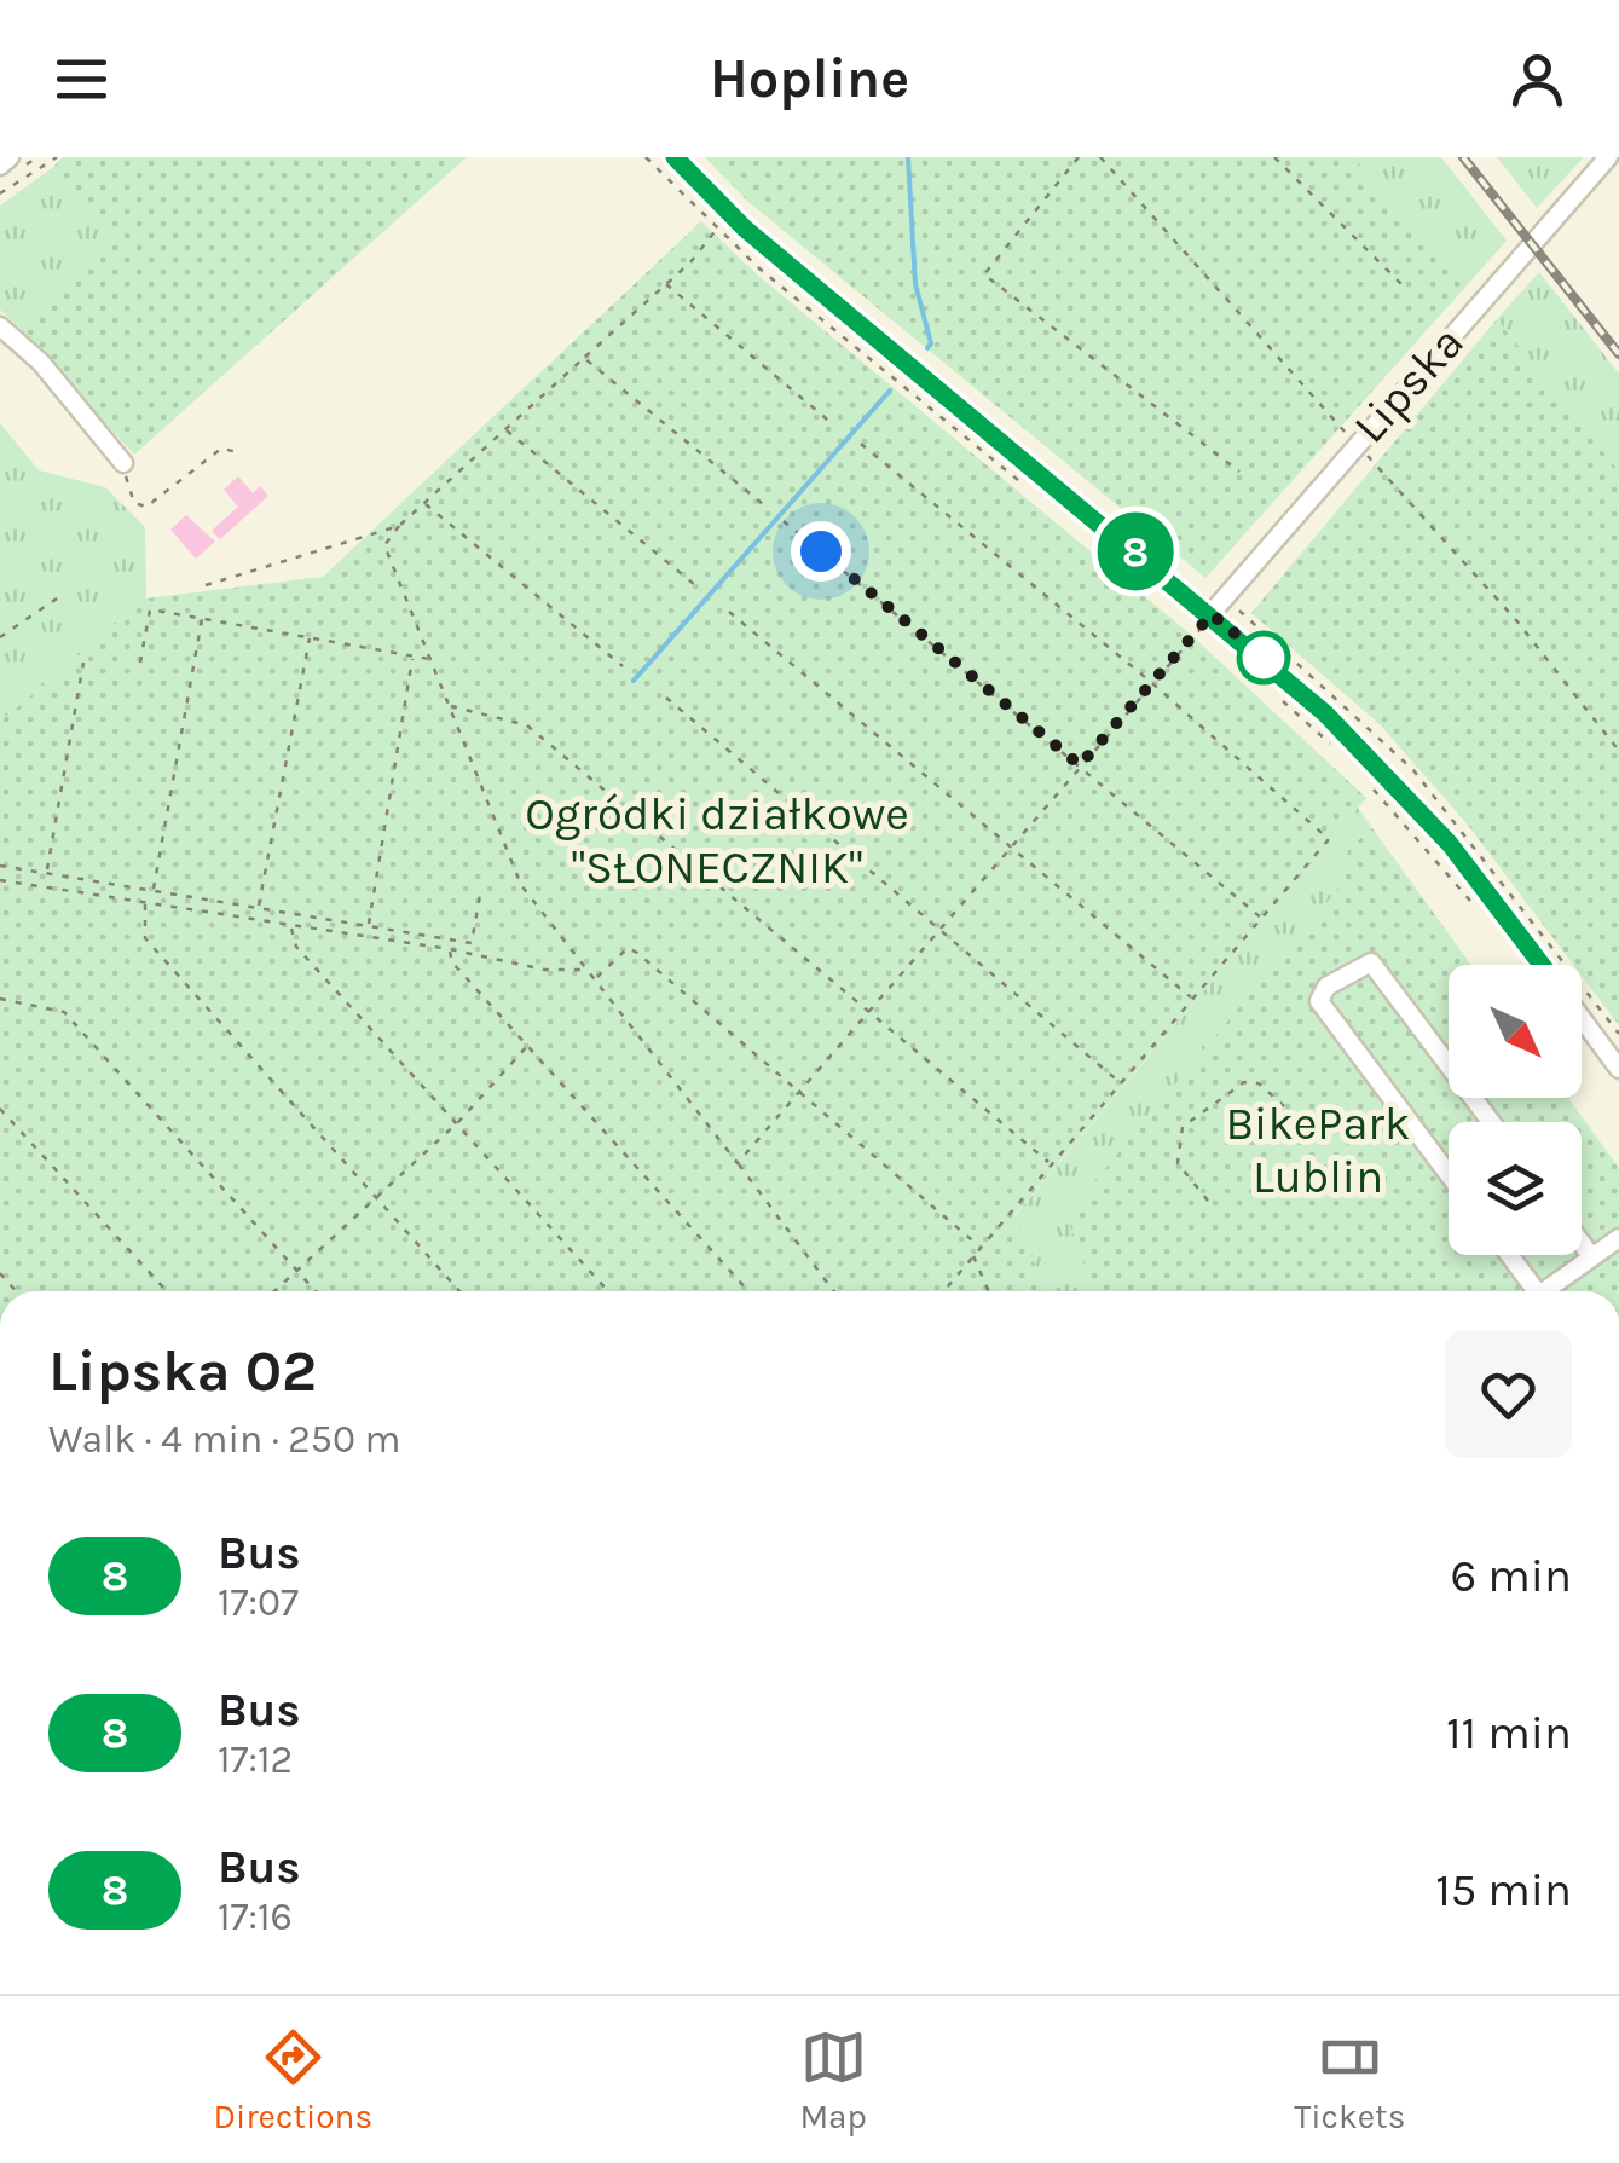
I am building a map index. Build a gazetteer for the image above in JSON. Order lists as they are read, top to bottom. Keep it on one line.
{"streets":{"street":["Lipska"]},"parks":["Ogródki działkowe \"SŁONECZNIK\"","BikePark Lublin"],"lines":["bus line 8"],"north":"bottom right","page":{"header":"Hopline","on_map":"8","heading":["Lipska 02","Walk · 4 min · 250 m"],"list":[{"mark":"8","name":"Bus","note":"17:07","value":"6 min"},{"mark":"8","name":"Bus","note":"17:12","value":"11 min"},{"mark":"8","name":"Bus","note":"17:16","value":"15 min"}],"tabs":["Directions","Map","Tickets"]}}
